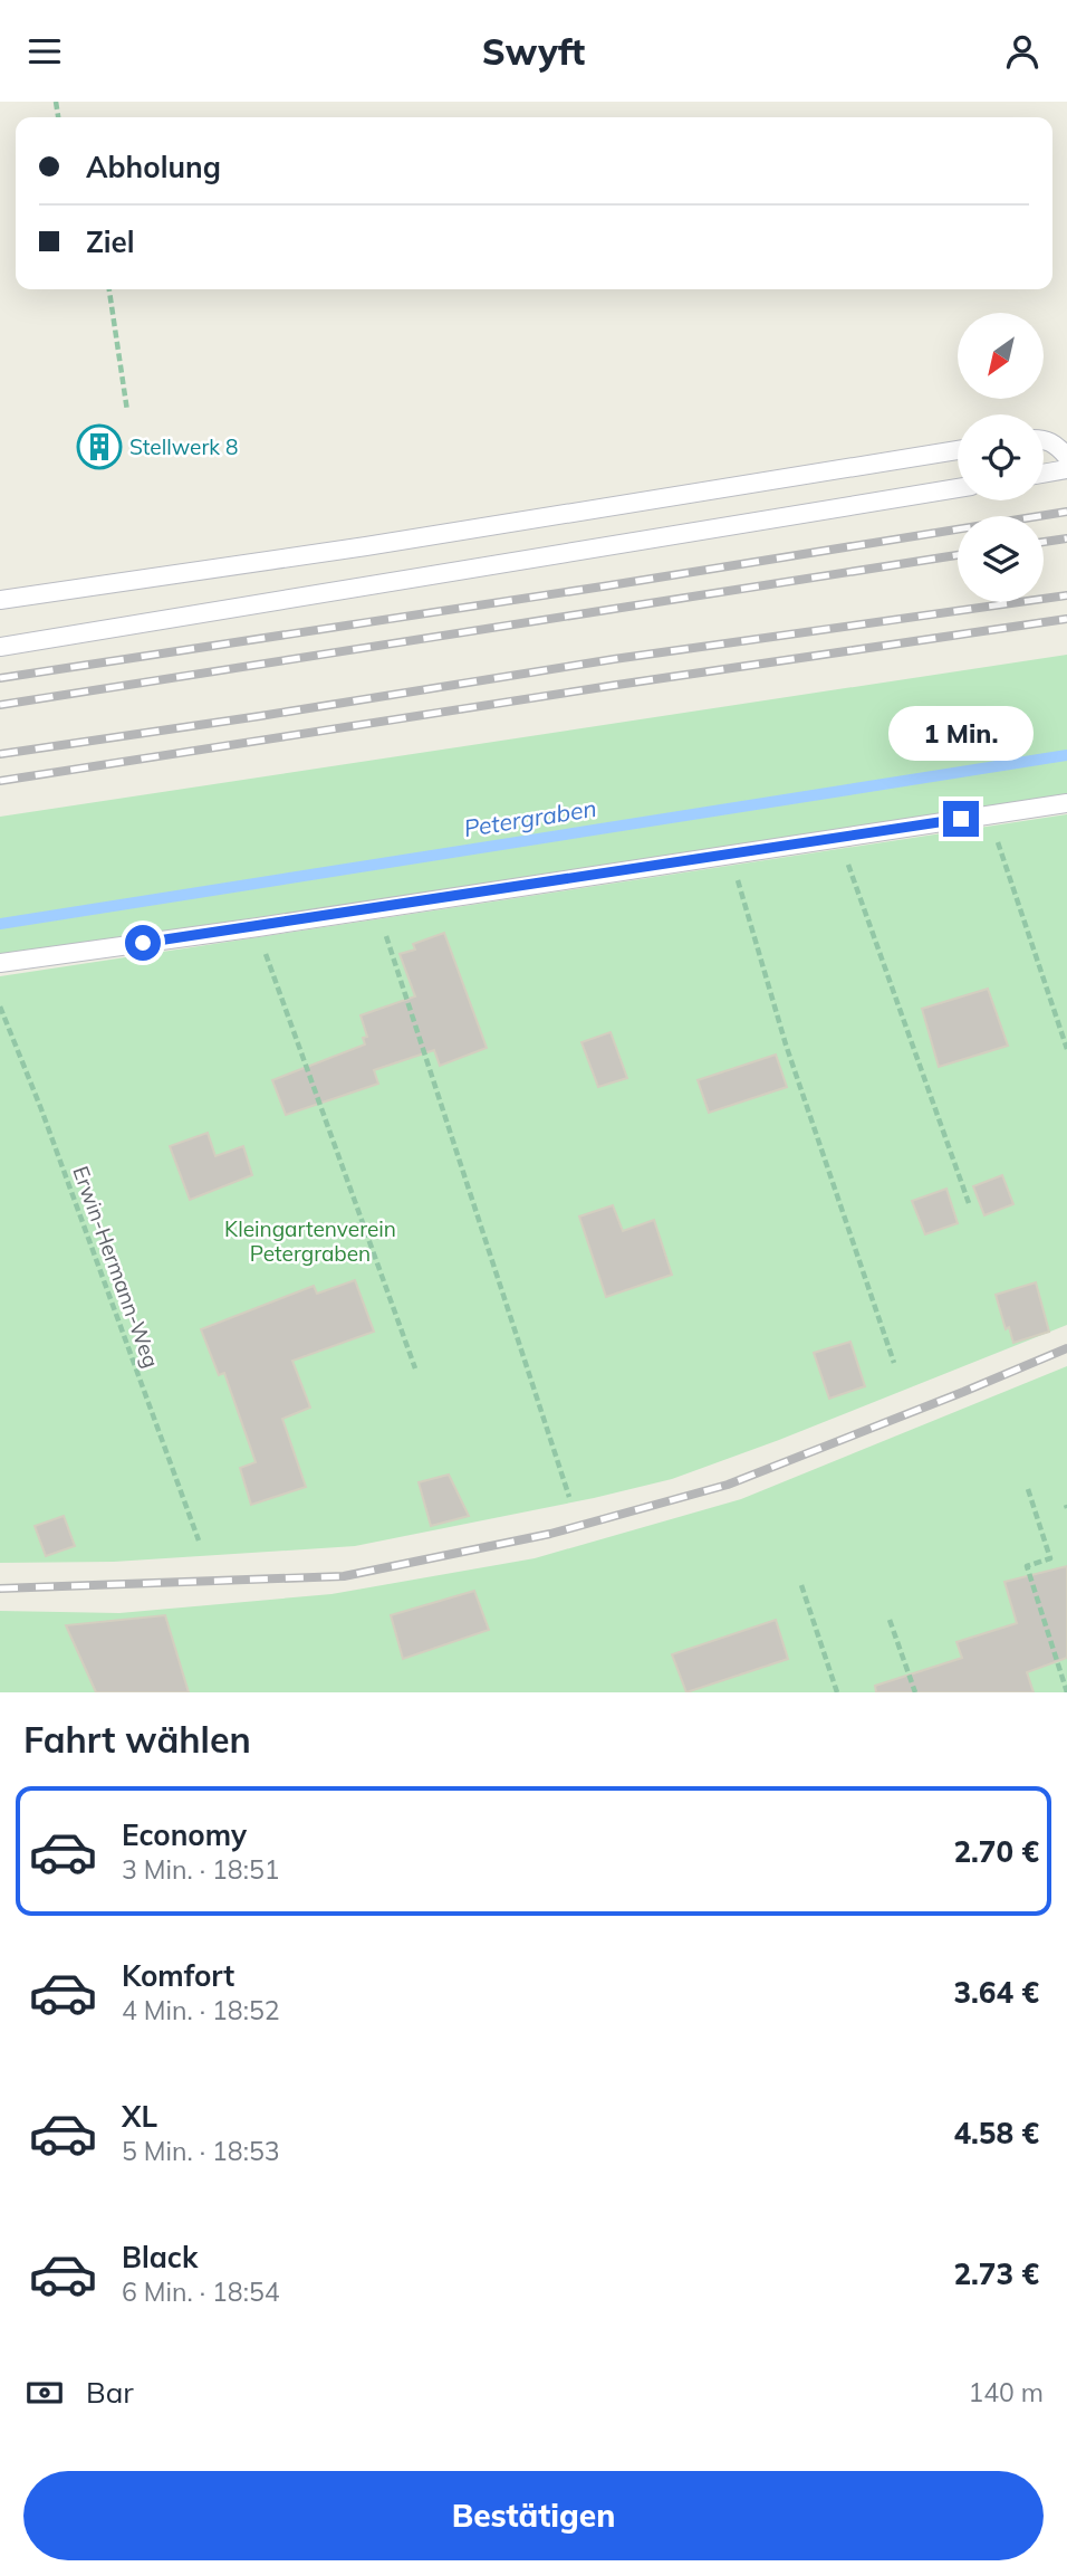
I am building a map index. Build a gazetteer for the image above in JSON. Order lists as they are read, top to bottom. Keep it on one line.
{"streets":{"path":["Erwin-Hermann-Weg"]},"water":["Petergraben"],"parks":["Kleingartenverein Petergraben"],"places":{"building":["Stellwerk 8"]},"north":"bottom left","page":{"header":"Swyft","banner":["Abholung","Ziel"],"bubble":"1 Min.","heading":"Fahrt wählen","list":[{"name":"Economy","note":"3 Min. · 18:51","value":"2.70 €"},{"name":"Komfort","note":"4 Min. · 18:52","value":"3.64 €"},{"name":"XL","note":"5 Min. · 18:53","value":"4.58 €"},{"name":"Black","note":"6 Min. · 18:54","value":"2.73 €"}],"pay":["Bar","140 m"],"buttons":"Bestätigen"}}
